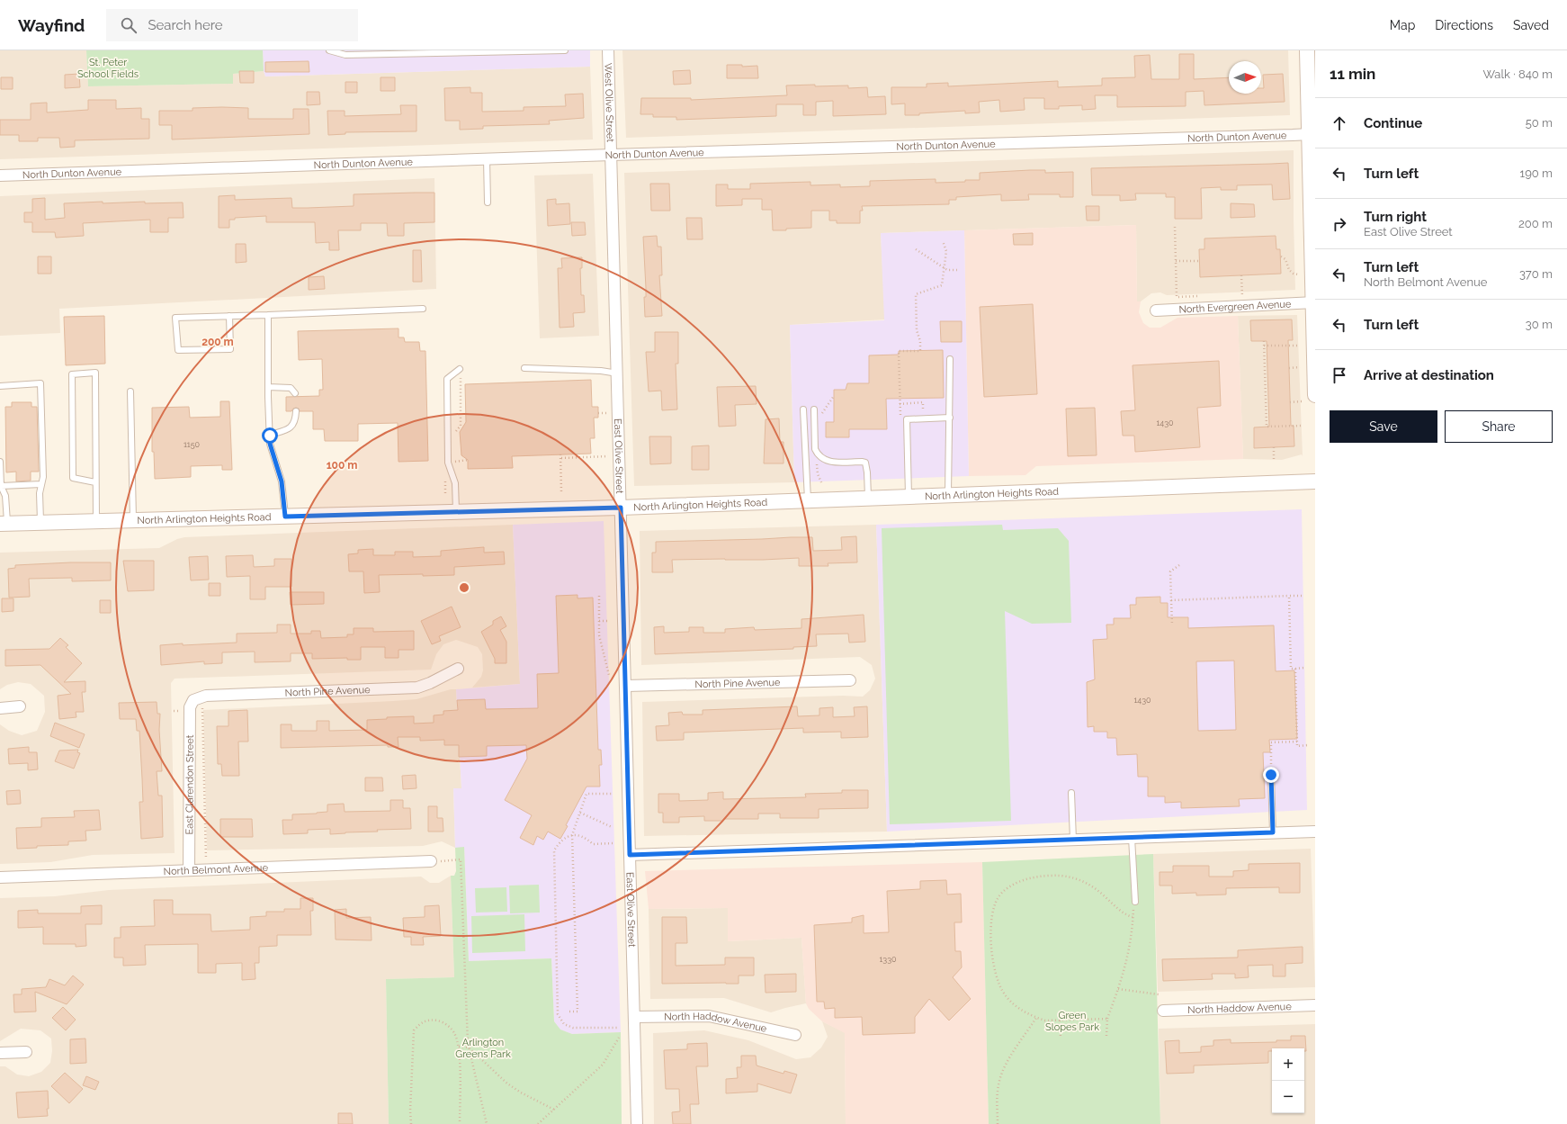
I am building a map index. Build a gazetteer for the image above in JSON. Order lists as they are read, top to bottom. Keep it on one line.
{"streets":{"main road":["North Arlington Heights Road"],"street":["West Olive Street","North Dunton Avenue","North Evergreen Avenue","East Olive Street","North Pine Avenue","East Clarendon Street","North Belmont Avenue","North Haddow Avenue"]},"crossings":[["West Olive Street","North Dunton Avenue"],["West Olive Street","East Olive Street"],["North Dunton Avenue","East Olive Street"],["East Olive Street","North Arlington Heights Road"],["East Olive Street","North Pine Avenue"],["East Olive Street","North Haddow Avenue"],["North Pine Avenue","East Clarendon Street"],["East Clarendon Street","North Belmont Avenue"]],"parks":["St. Peter School Fields","Green Slopes Park","Arlington Greens Park"],"house_numbers":["1430","1150","1430","1330"],"north":"right","page":{"header":"Wayfind","search":"Search here","nav":["Map","Directions","Saved"],"heading":["11 min","Walk · 840 m"],"list":[["Continue","50 m"],["Turn left","190 m"],["Turn right","East Olive Street","200 m"],["Turn left","North Belmont Avenue","370 m"],["Turn left","30 m"],"Arrive at destination"],"buttons":["Save","Share"],"map_buttons":["+","−"]},"rings":["200 m","100 m"]}
